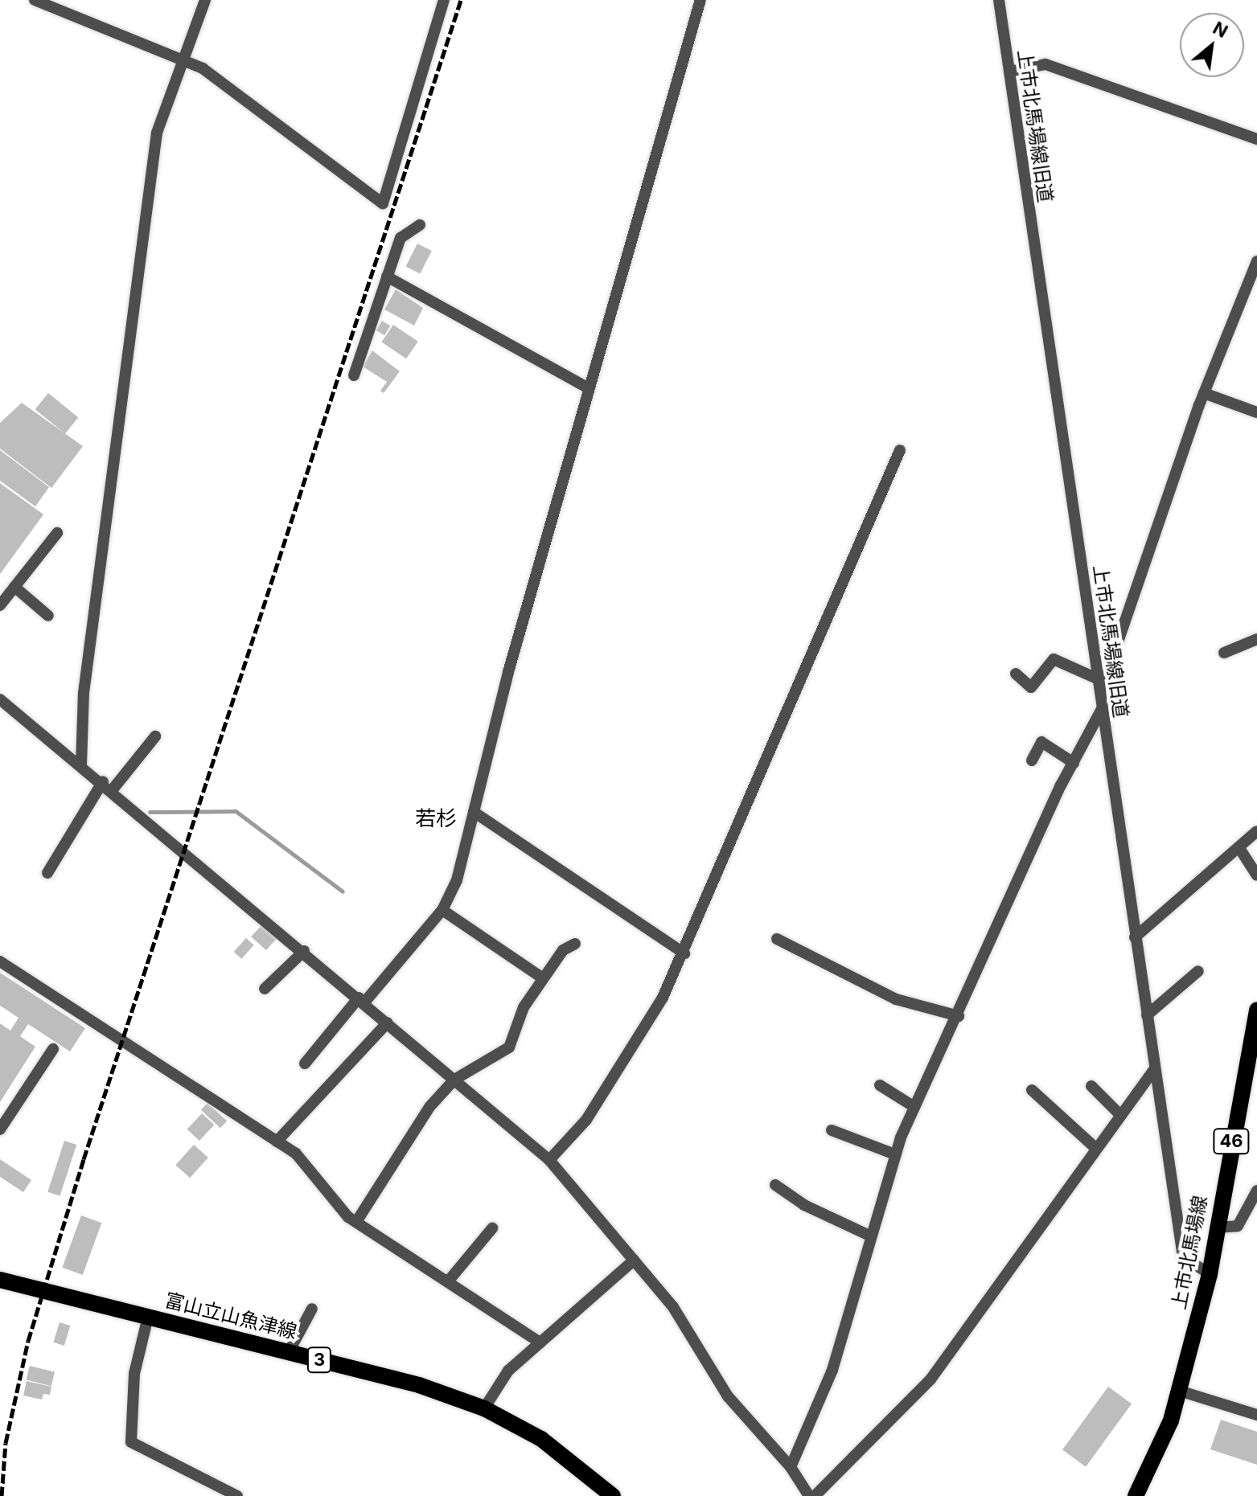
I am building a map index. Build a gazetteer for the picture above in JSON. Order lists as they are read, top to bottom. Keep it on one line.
{"streets":{"main road":["46","上市北馬場線","富山立山魚津線","3"],"street":["上市北馬場線旧道"]},"crossings":[["上市北馬場線旧道","上市北馬場線"]],"districts":["若杉"],"north":"top right"}
